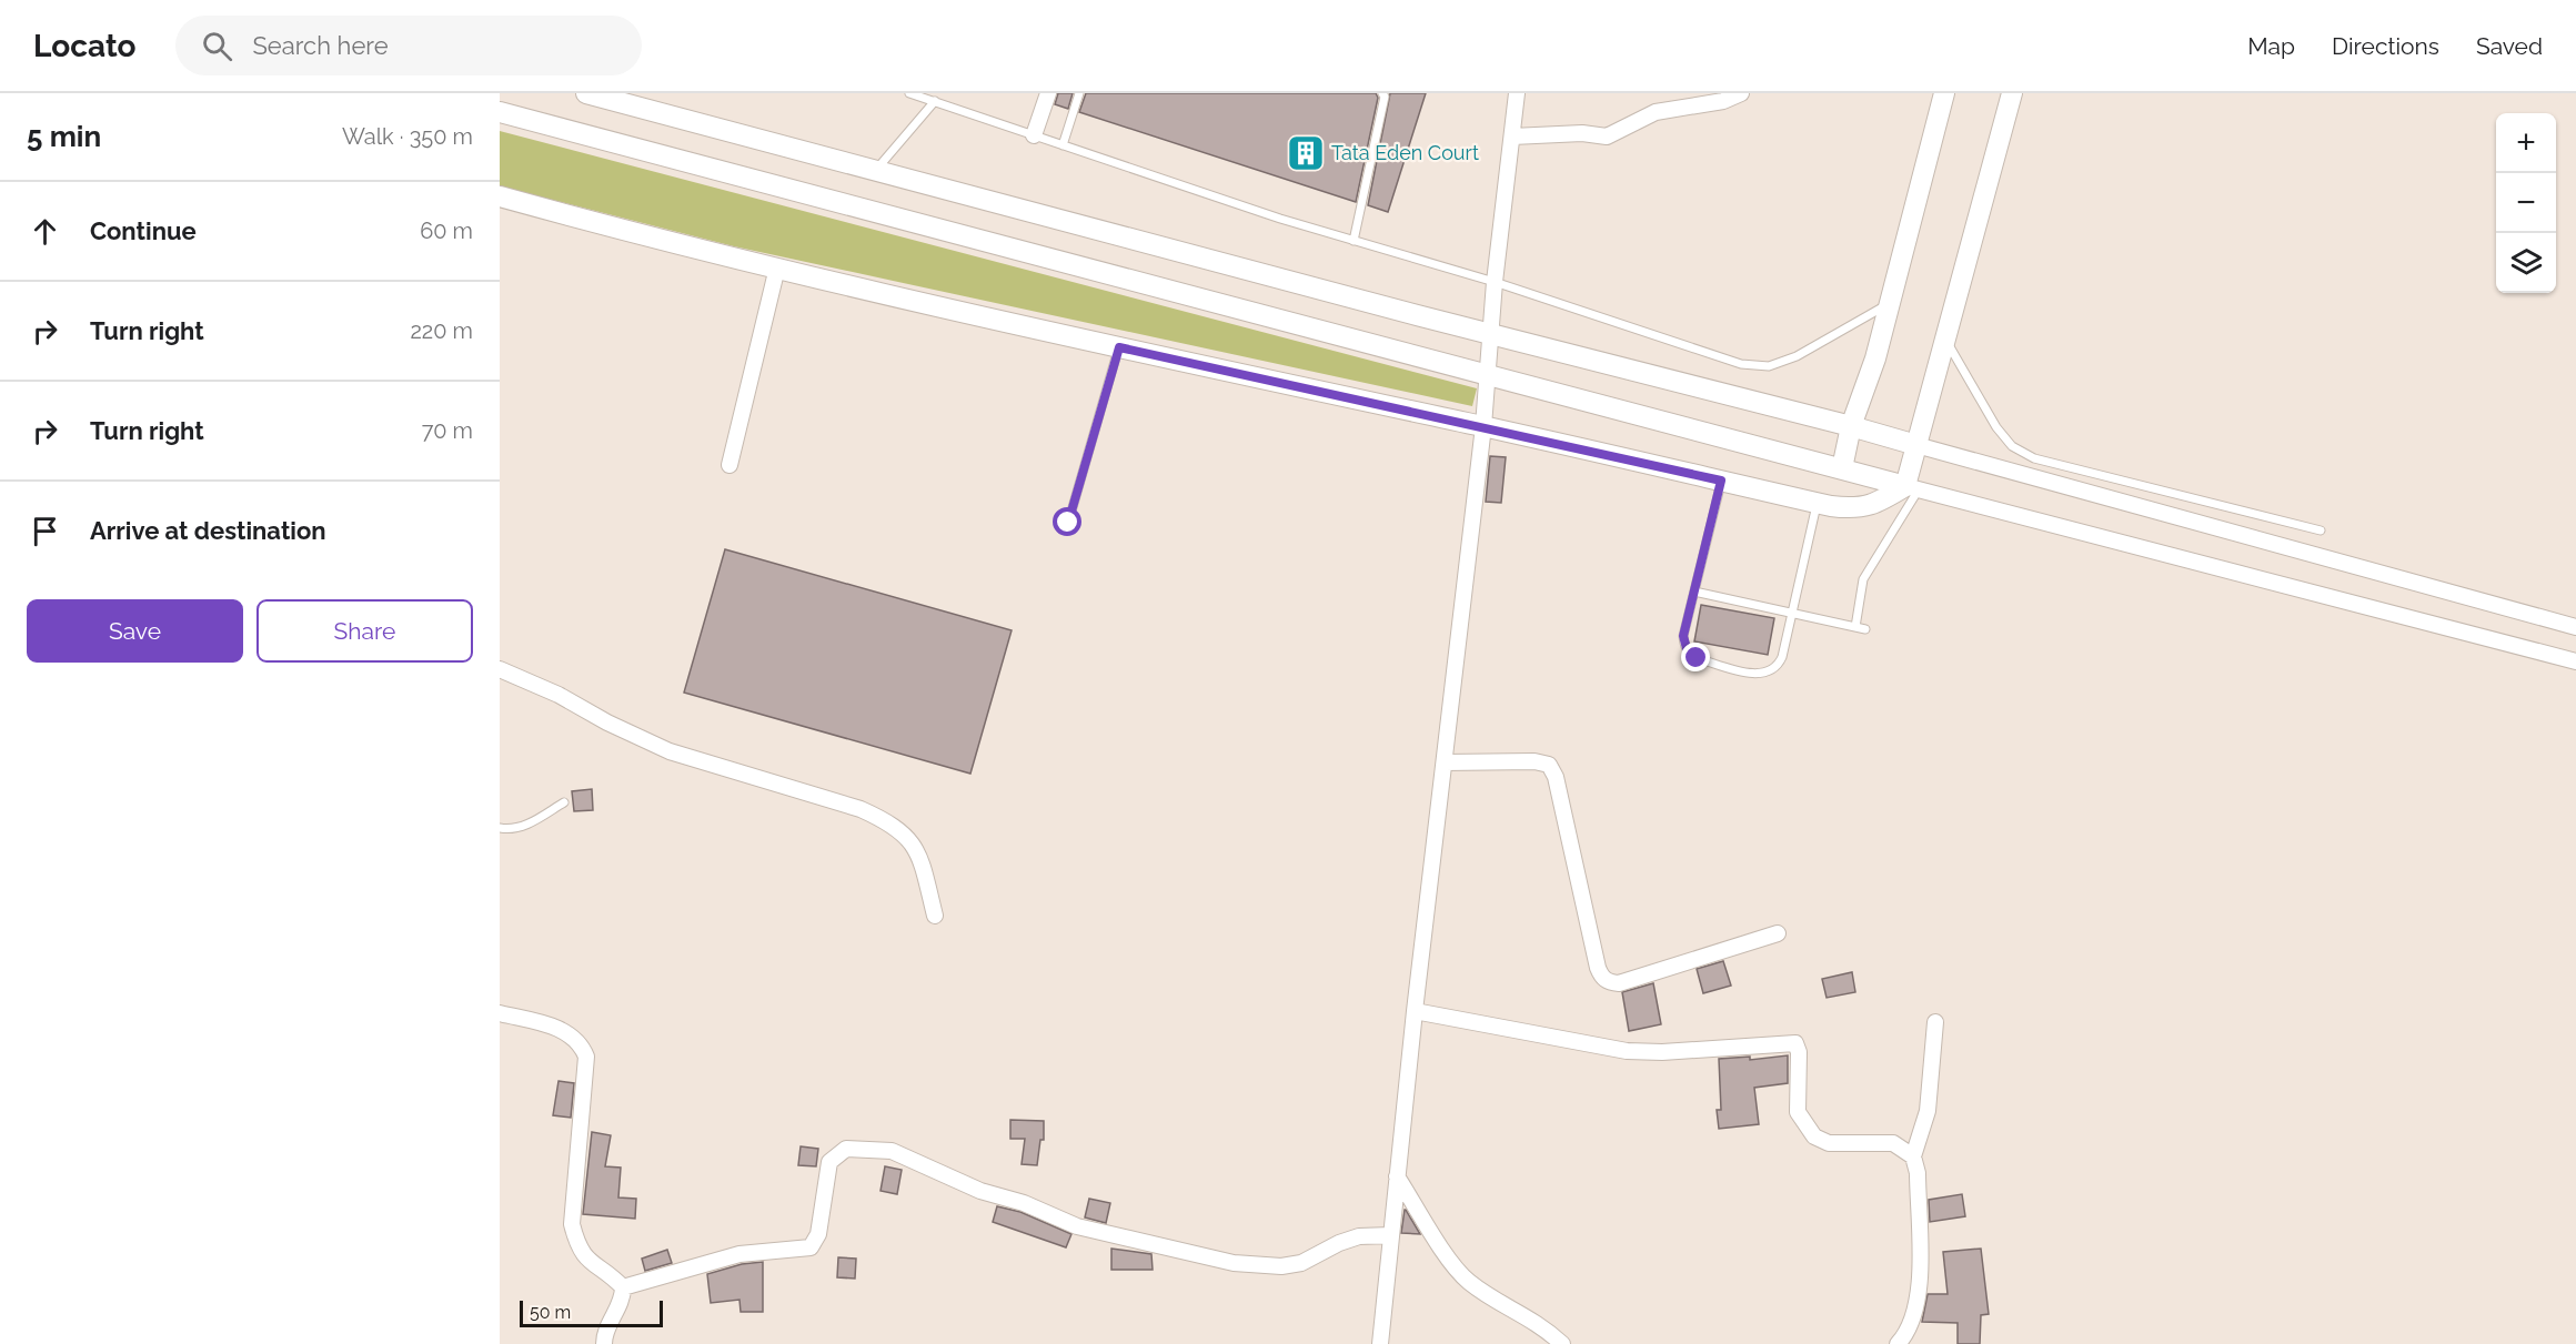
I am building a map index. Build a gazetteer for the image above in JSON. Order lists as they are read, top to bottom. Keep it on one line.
{"places":{"building":["Tata Eden Court"]},"scale_bar":"50 m","page":{"header":"Locato","search":"Search here","nav":["Map","Directions","Saved"],"heading":["5 min","Walk · 350 m"],"map_buttons":["+","−"],"list":[["Continue","60 m"],["Turn right","220 m"],["Turn right","70 m"],"Arrive at destination"],"buttons":["Save","Share"],"scale":"50 m"}}
